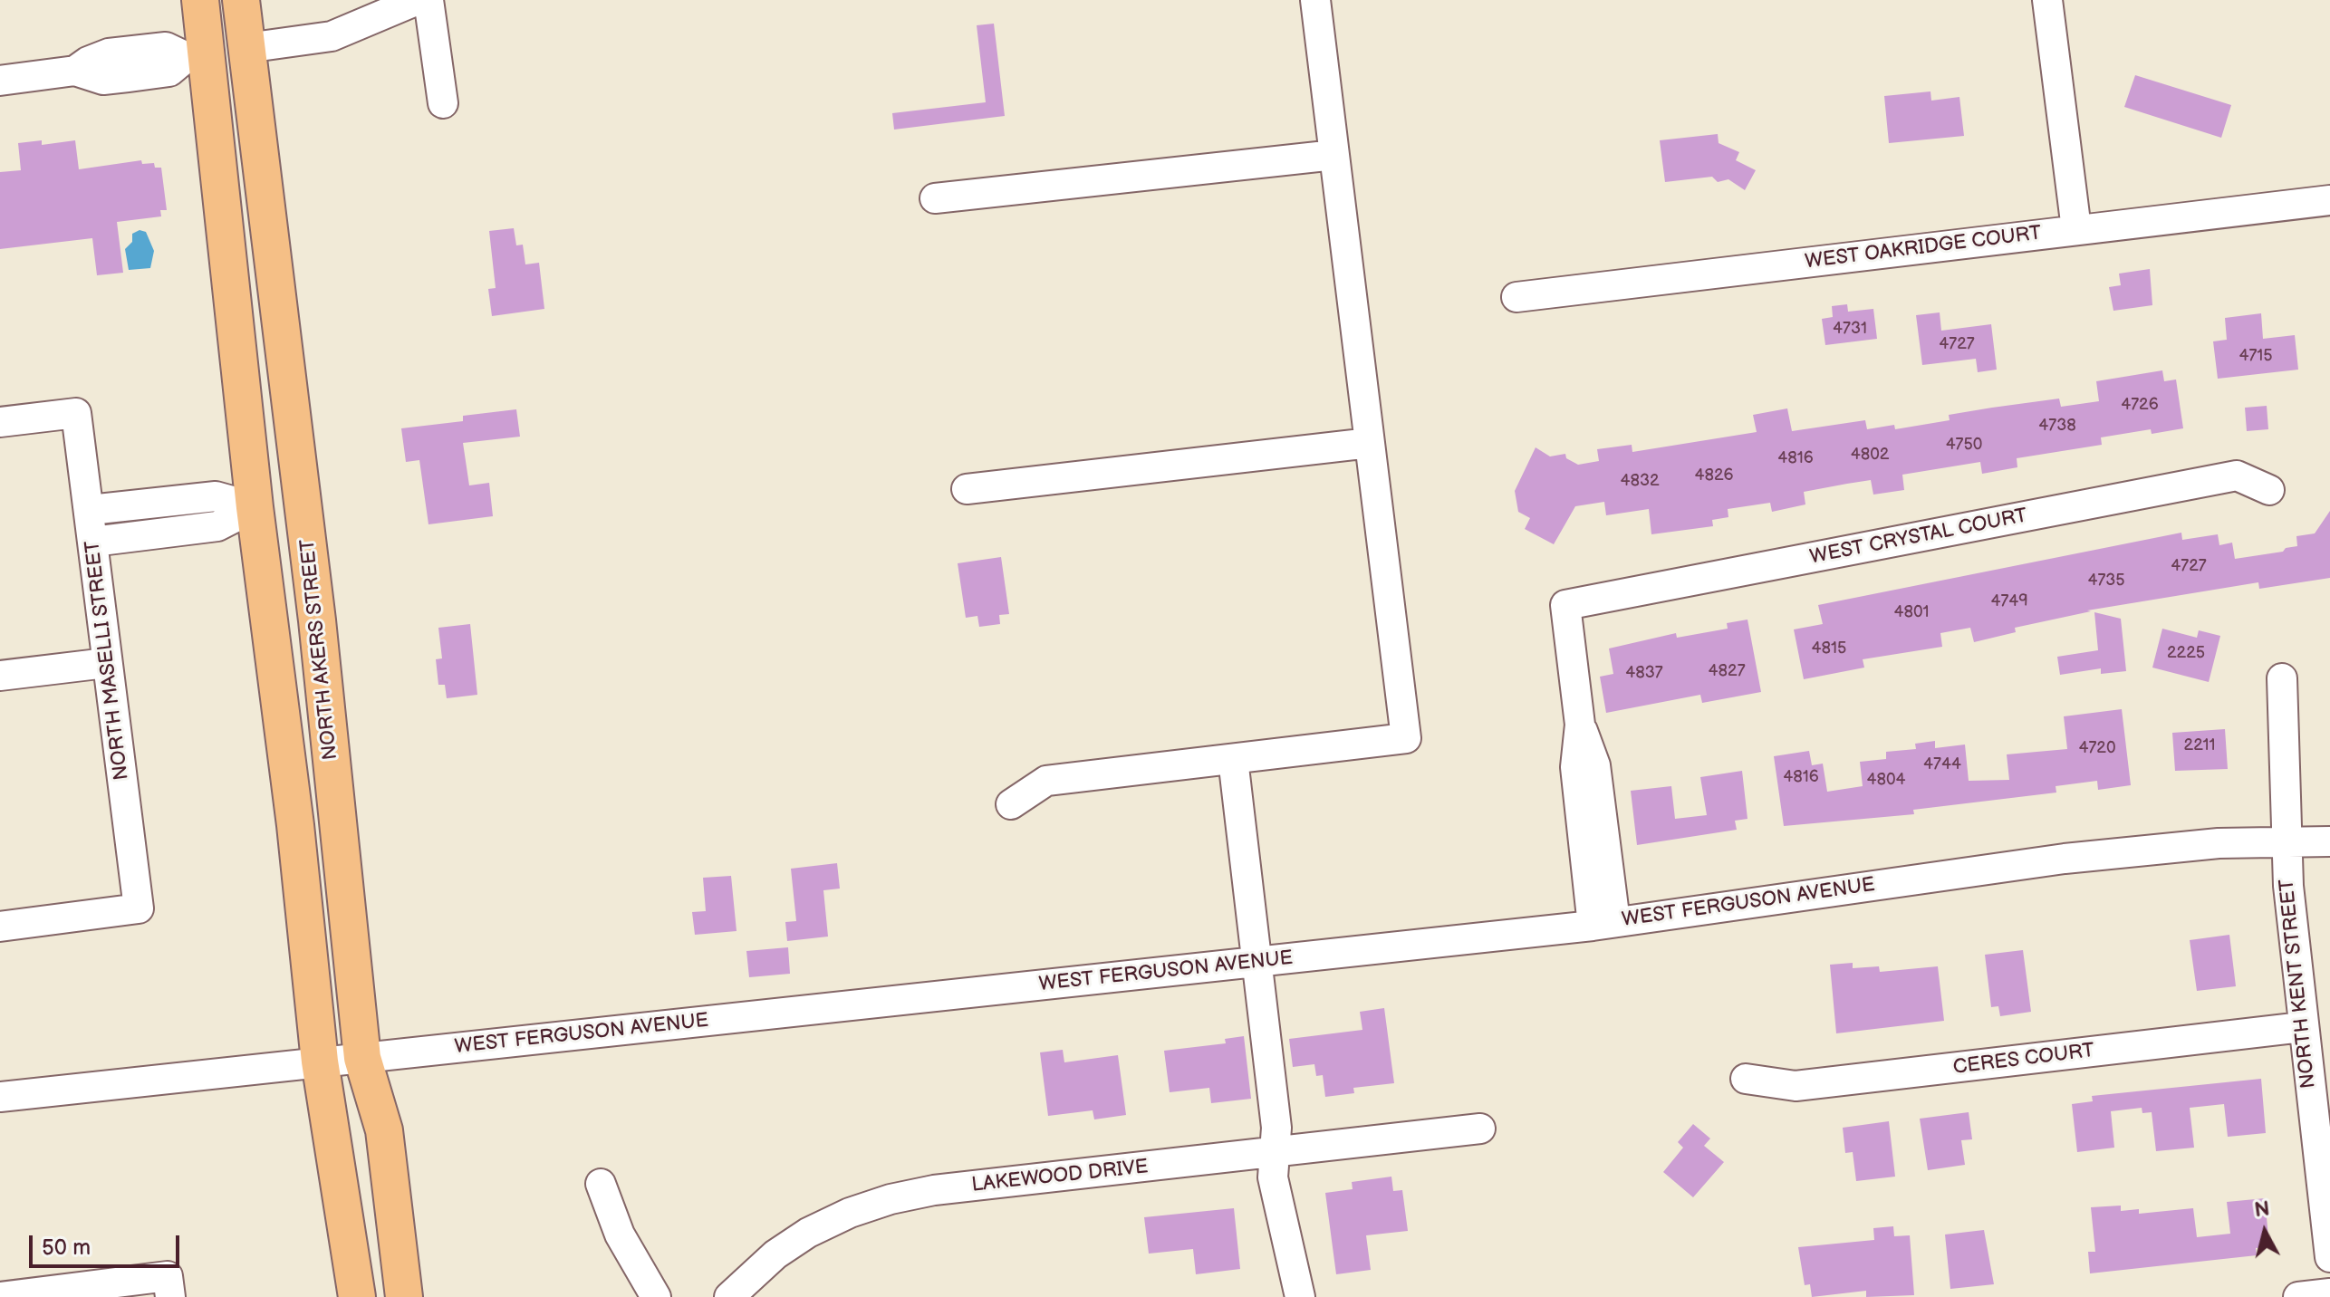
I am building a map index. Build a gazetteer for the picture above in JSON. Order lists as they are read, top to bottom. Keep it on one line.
{"streets":{"main road":["NORTH AKERS STREET"],"street":["WEST OAKRIDGE COURT","WEST CRYSTAL COURT","NORTH MASELLI STREET","WEST FERGUSON AVENUE","NORTH KENT STREET","CERES COURT","LAKEWOOD DRIVE"]},"crossings":[["WEST CRYSTAL COURT","WEST FERGUSON AVENUE"],["NORTH AKERS STREET","WEST FERGUSON AVENUE"],["WEST FERGUSON AVENUE","NORTH KENT STREET"],["NORTH KENT STREET","CERES COURT"]],"house_numbers":["4731","4727","4715","4726","4738","4750","4802","4816","4826","4832","4727","4735","4749","4801","4815","2225","4827","4837","2211","4720","4744","4816","4804"],"scale_bar":"50 m","north":"top"}
